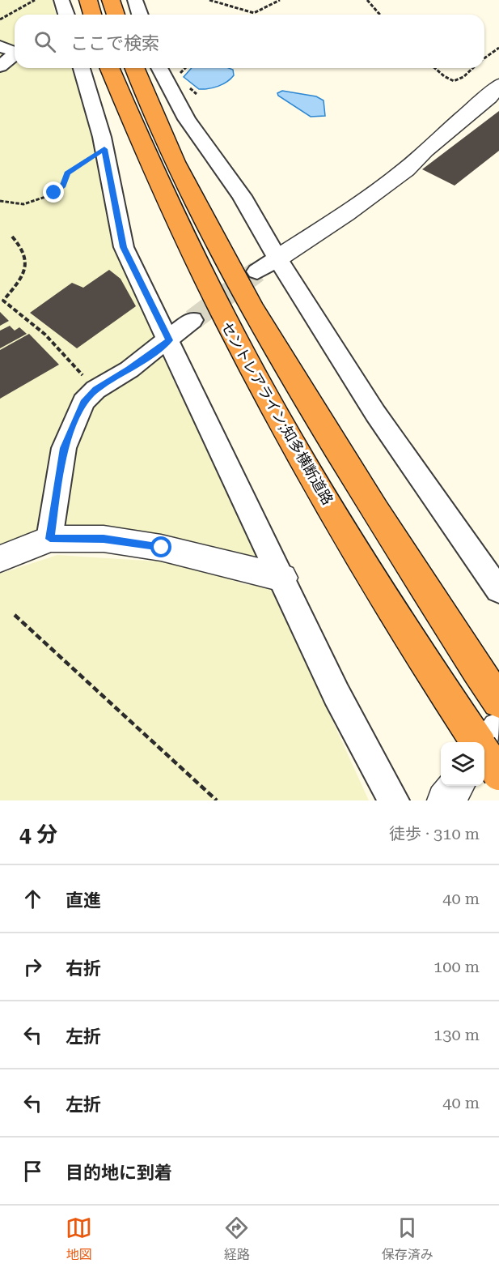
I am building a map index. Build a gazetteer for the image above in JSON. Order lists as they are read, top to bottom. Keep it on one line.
{"streets":{"highway":["セントレアライン;知多横断道路"]},"page":{"search":"ここで検索","heading":["4 分","徒歩 · 310 m"],"list":[["直進","40 m"],["右折","100 m"],["左折","130 m"],["左折","40 m"],"目的地に到着"],"nav":["地図","経路","保存済み"]}}
